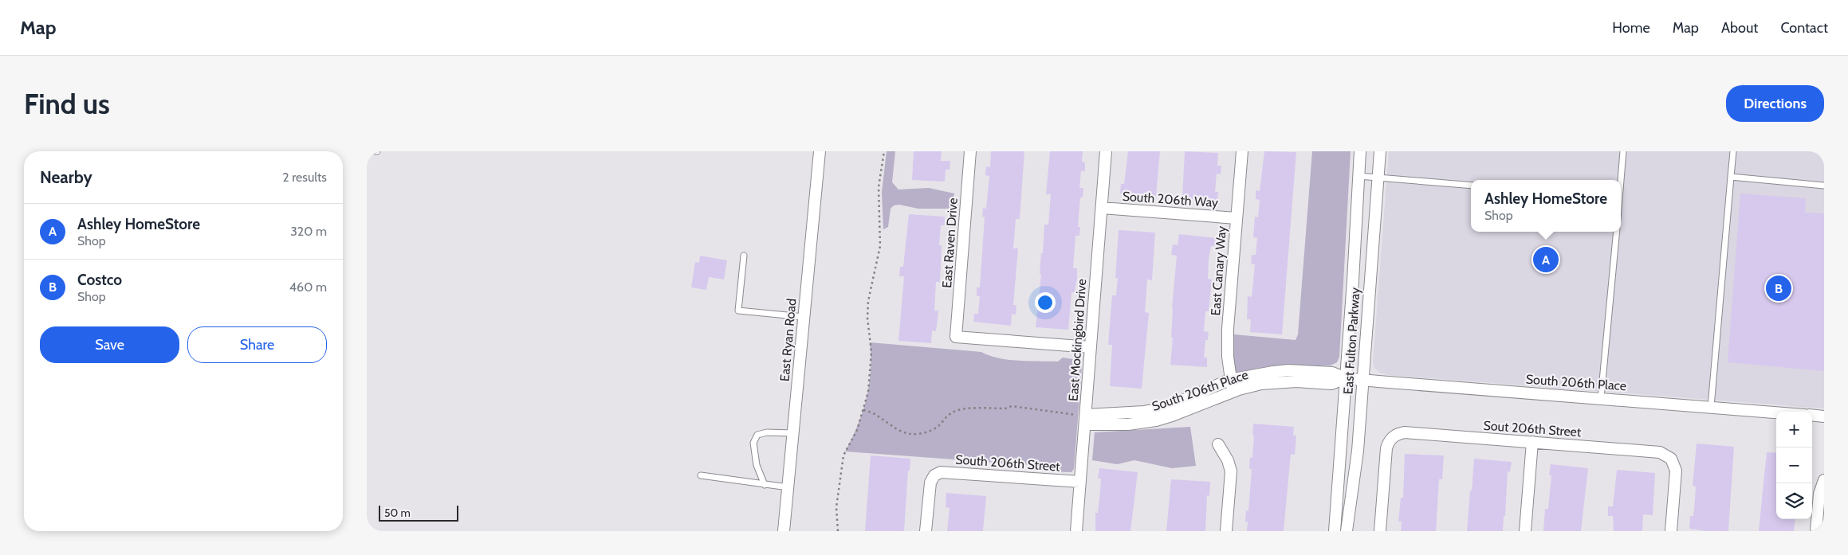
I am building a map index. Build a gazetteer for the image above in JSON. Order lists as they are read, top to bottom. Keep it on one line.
{"streets":{"street":["South 206th Way","East Raven Drive","East Canary Way","East Ryan Road","East Mockingbird Drive","East Fulton Parkway","South 206th Place","Sout 206th Street","South 206th Street"]},"crossings":[["South 206th Way","East Canary Way"],["South 206th Way","East Mockingbird Drive"],["East Raven Drive","East Mockingbird Drive"],["East Canary Way","South 206th Place"],["East Mockingbird Drive","South 206th Place"],["East Mockingbird Drive","South 206th Street"],["East Fulton Parkway","South 206th Place"]],"scale_bar":"50 m","page":{"header":"Map","nav":["Home","Map","About","Contact"],"buttons":["Directions",["Save","Share"]],"title":"Find us","heading":["Nearby","2 results"],"popup":["Ashley HomeStore","Shop"],"list":[{"mark":"A","name":"Ashley HomeStore","note":"Shop","value":"320 m"},{"mark":"B","name":"Costco","note":"Shop","value":"460 m"}],"pins":["A","B"],"map_buttons":["+","−"],"scale":"50 m"}}
